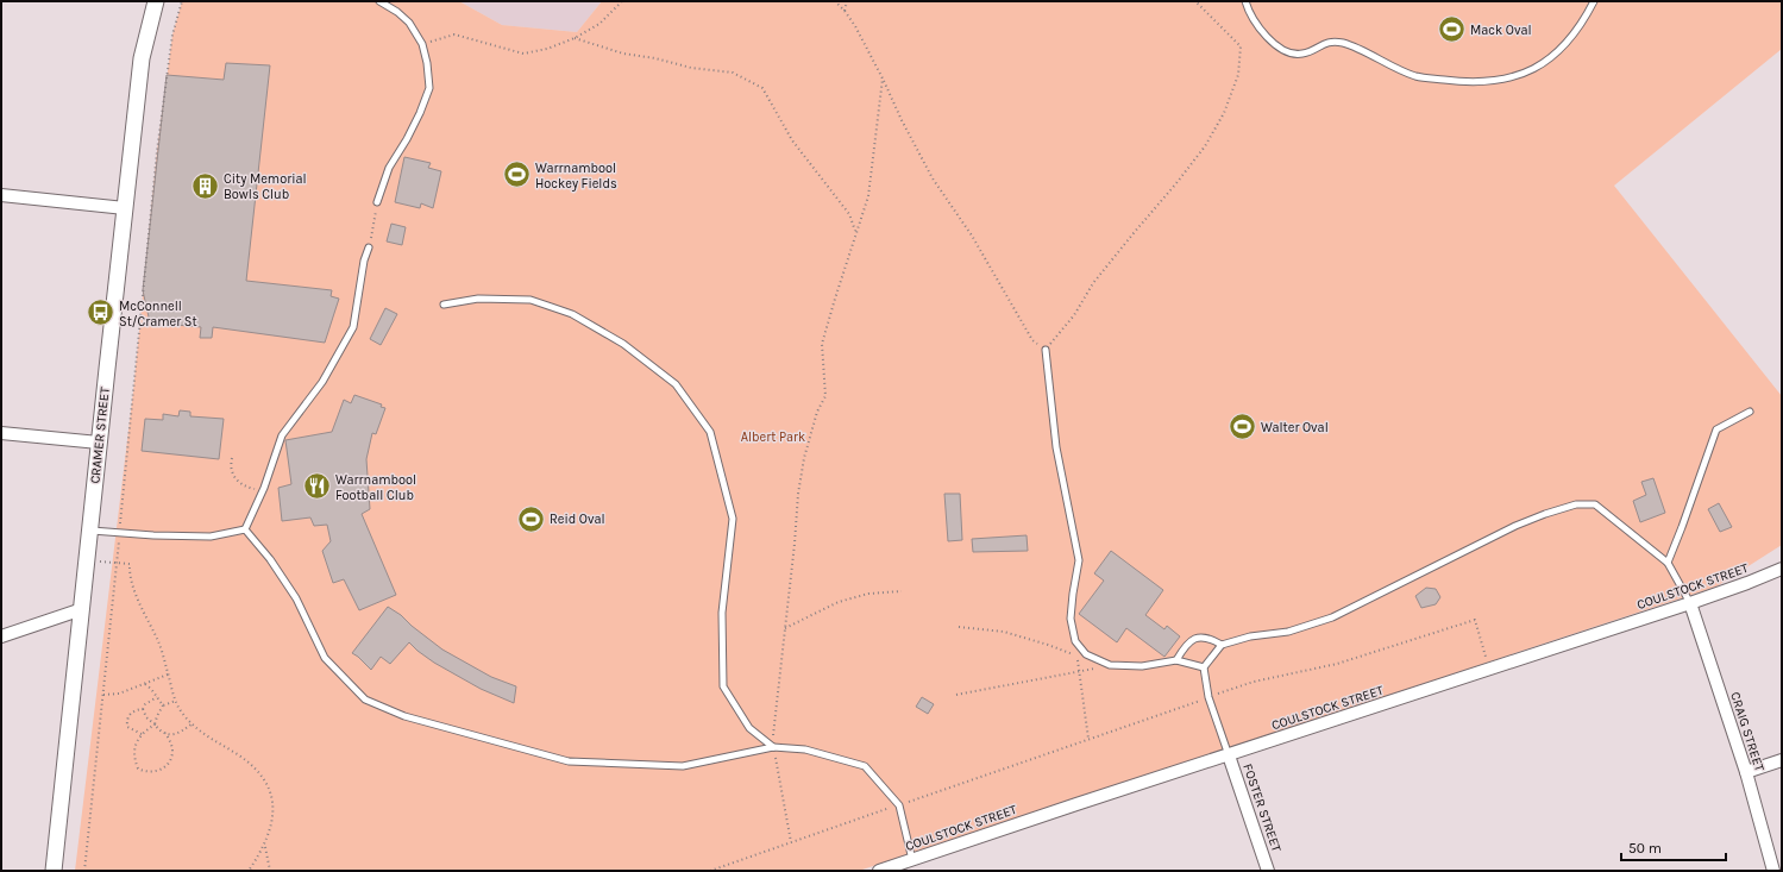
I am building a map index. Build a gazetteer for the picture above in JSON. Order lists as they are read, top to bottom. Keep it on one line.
{"streets":{"street":["CRAMER STREET","COULSTOCK STREET","CRAIG STREET","FOSTER STREET"]},"crossings":[["COULSTOCK STREET","CRAIG STREET"],["COULSTOCK STREET","FOSTER STREET"]],"parks":["Albert Park"],"places":{"sports":["Mack Oval","Warrnambool Hockey Fields","Walter Oval","Reid Oval"],"building":["City Memorial Bowls Club"],"bus stop":["McConnell St/Cramer St"],"restaurant":["Warrnambool Football Club"]},"scale_bar":"50 m"}
